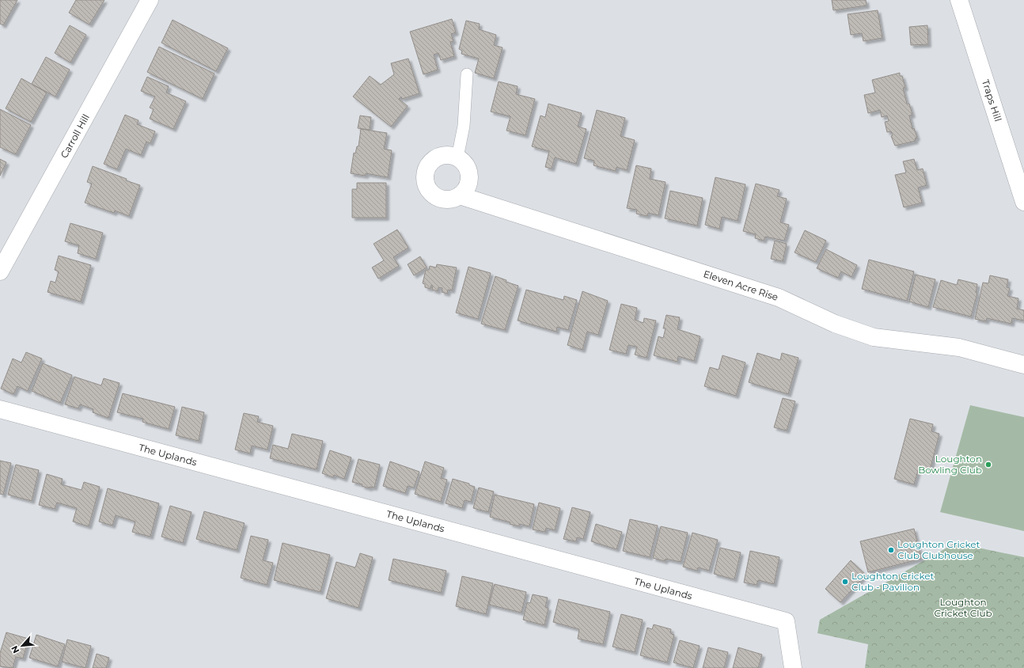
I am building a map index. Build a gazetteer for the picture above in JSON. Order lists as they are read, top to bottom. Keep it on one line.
{"streets":{"street":["Traps Hill","Carroll Hill","Eleven Acre Rise","The Uplands"]},"parks":["Loughton Cricket Club"],"places":["Loughton Bowling Club","Loughton Cricket Club Clubhouse","Loughton Cricket Club - Pavilion"],"north":"bottom left"}
